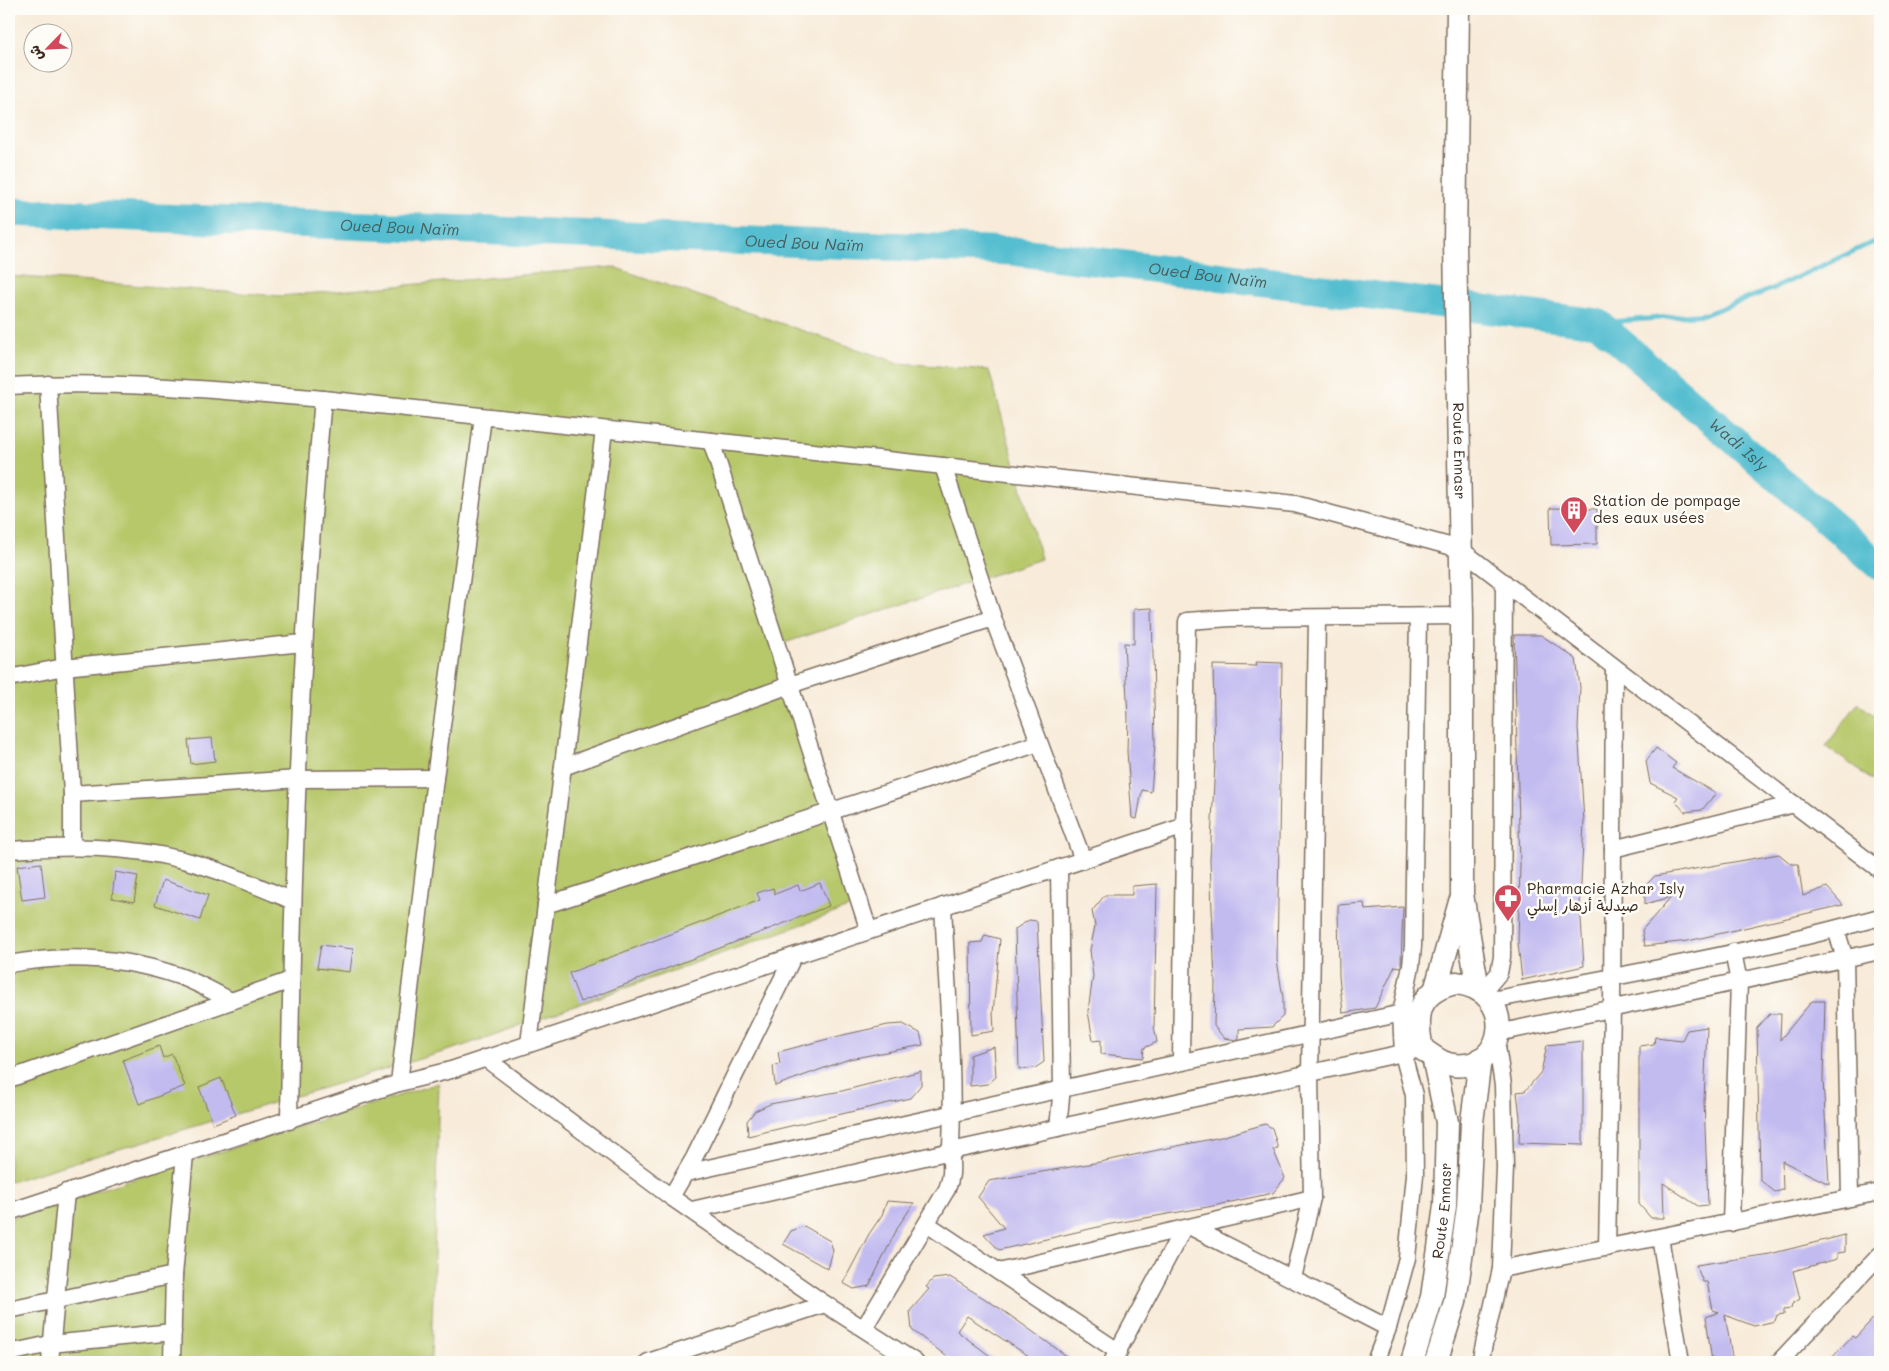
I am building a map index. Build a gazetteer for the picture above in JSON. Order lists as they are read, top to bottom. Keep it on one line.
{"streets":{"main road":["Route Ennasr"]},"water":["Oued Bou Naïm","Wadi Isly"],"places":{"building":["Station de pompage des eaux usées"],"pharmacy":["Pharmacie Azhar Isly صيدلية أزهار إسلي"]},"north":"bottom left"}
